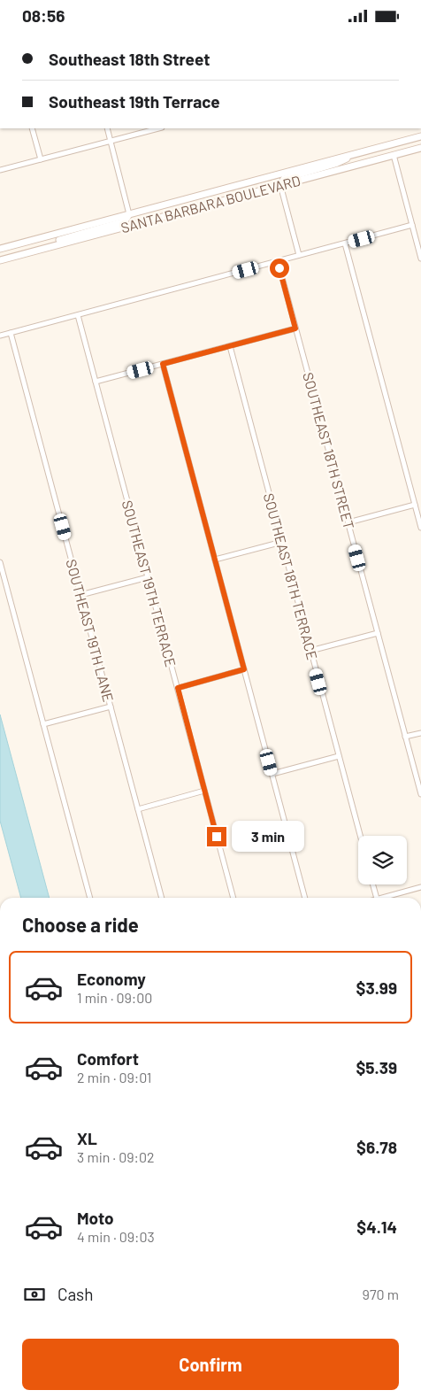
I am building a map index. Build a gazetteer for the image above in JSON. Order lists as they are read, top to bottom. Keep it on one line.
{"streets":{"main road":["SANTA BARBARA BOULEVARD"],"street":["SOUTHEAST 18TH STREET","SOUTHEAST 18TH TERRACE","SOUTHEAST 19TH TERRACE","SOUTHEAST 19TH LANE"]},"page":{"status":"08:56","banner":["Southeast 18th Street","Southeast 19th Terrace"],"bubble":"3 min","heading":"Choose a ride","list":[{"name":"Economy","note":"1 min · 09:00","value":"$3.99"},{"name":"Comfort","note":"2 min · 09:01","value":"$5.39"},{"name":"XL","note":"3 min · 09:02","value":"$6.78"},{"name":"Moto","note":"4 min · 09:03","value":"$4.14"}],"pay":["Cash","970 m"],"buttons":"Confirm"}}
